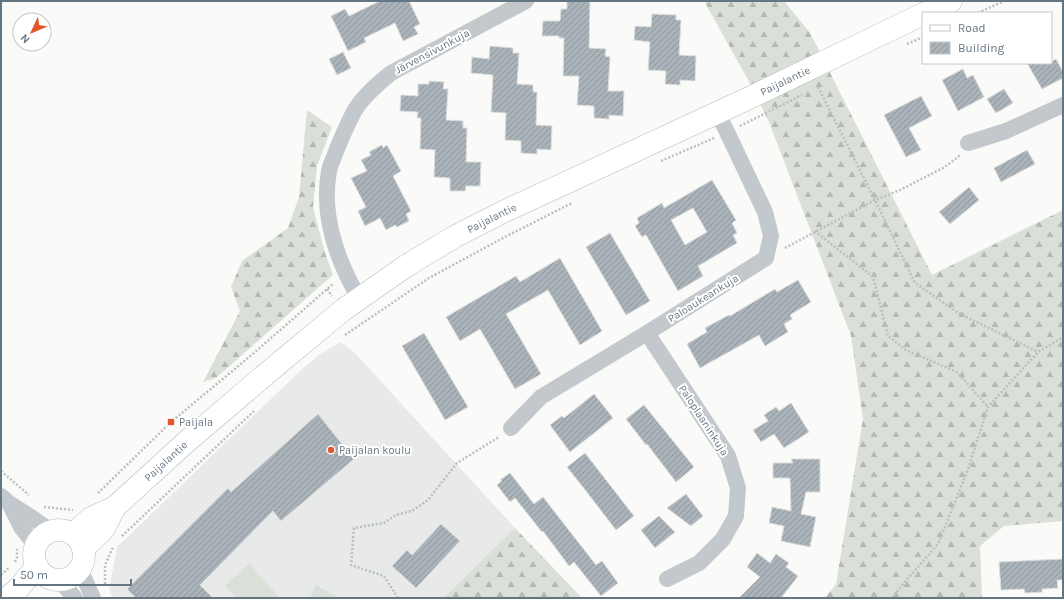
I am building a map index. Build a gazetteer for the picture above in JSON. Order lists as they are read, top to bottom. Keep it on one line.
{"streets":{"street":["Järvensivunkuja","Paijalantie","Paloaukeankuja","Paloplaaninkuja"]},"crossings":[["Järvensivunkuja","Paijalantie"],["Paloaukeankuja","Paloplaaninkuja"]],"places":{"transit":["Paijala"],"other":["Paijalan koulu"]},"legend":["Road","Building"],"scale_bar":"50 m","north":"bottom left"}
